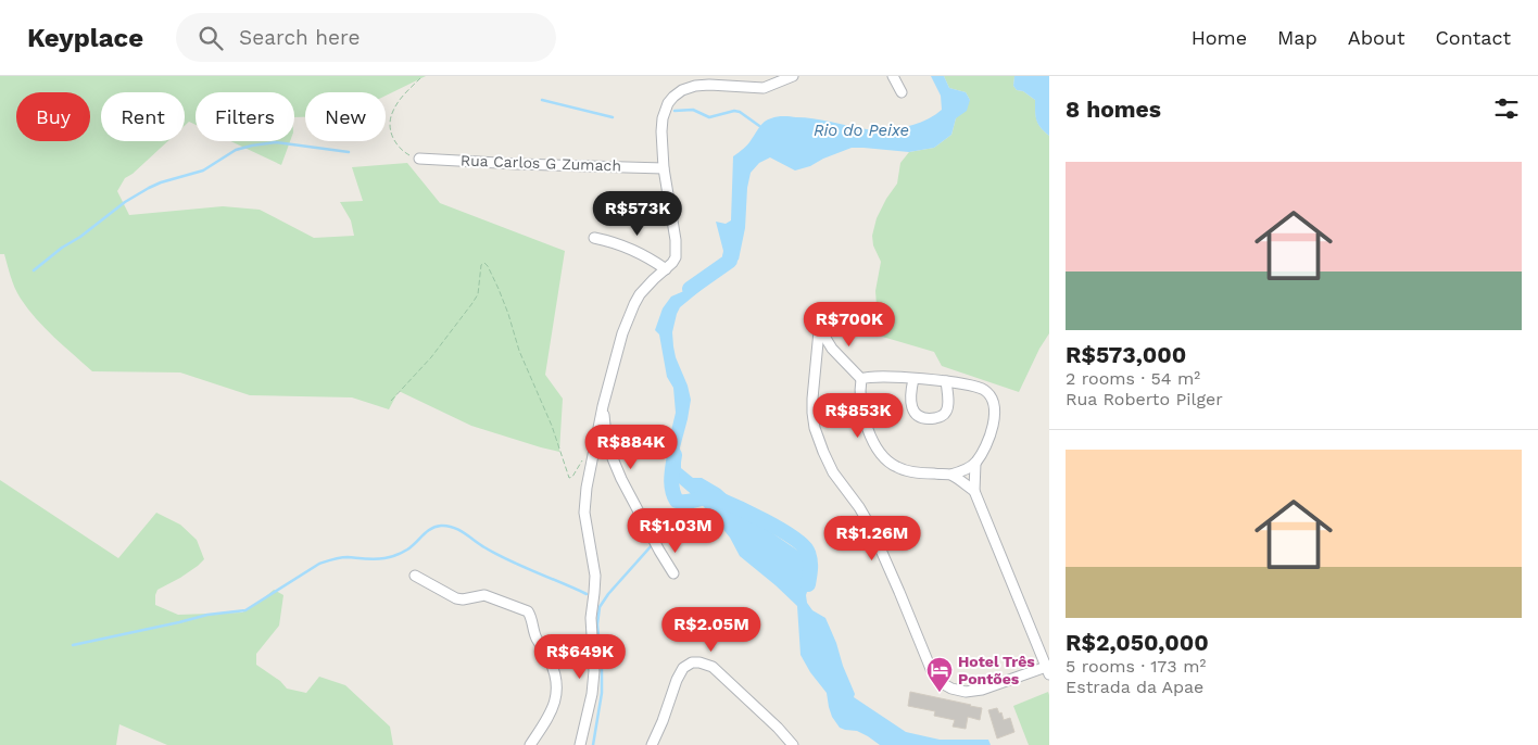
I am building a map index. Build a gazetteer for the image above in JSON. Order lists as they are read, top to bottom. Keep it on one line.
{"streets":{"street":["Rua Carlos G Zumach"]},"water":["Rio do Peixe"],"places":{"hotel":["Hotel Três Pontões"]},"page":{"header":"Keyplace","search":"Search here","nav":["Home","Map","About","Contact"],"heading":"8 homes","chip":["Buy","Rent","Filters","New"],"list":[{"name":"R$573,000","note":"2 rooms · 54 m² · Rua Roberto Pilger"},{"name":"R$2,050,000","note":"5 rooms · 173 m² · Estrada da Apae"}],"price":["R$573K","R$700K","R$853K","R$884K","R$1.03M","R$1.26M","R$2.05M","R$649K"]}}
